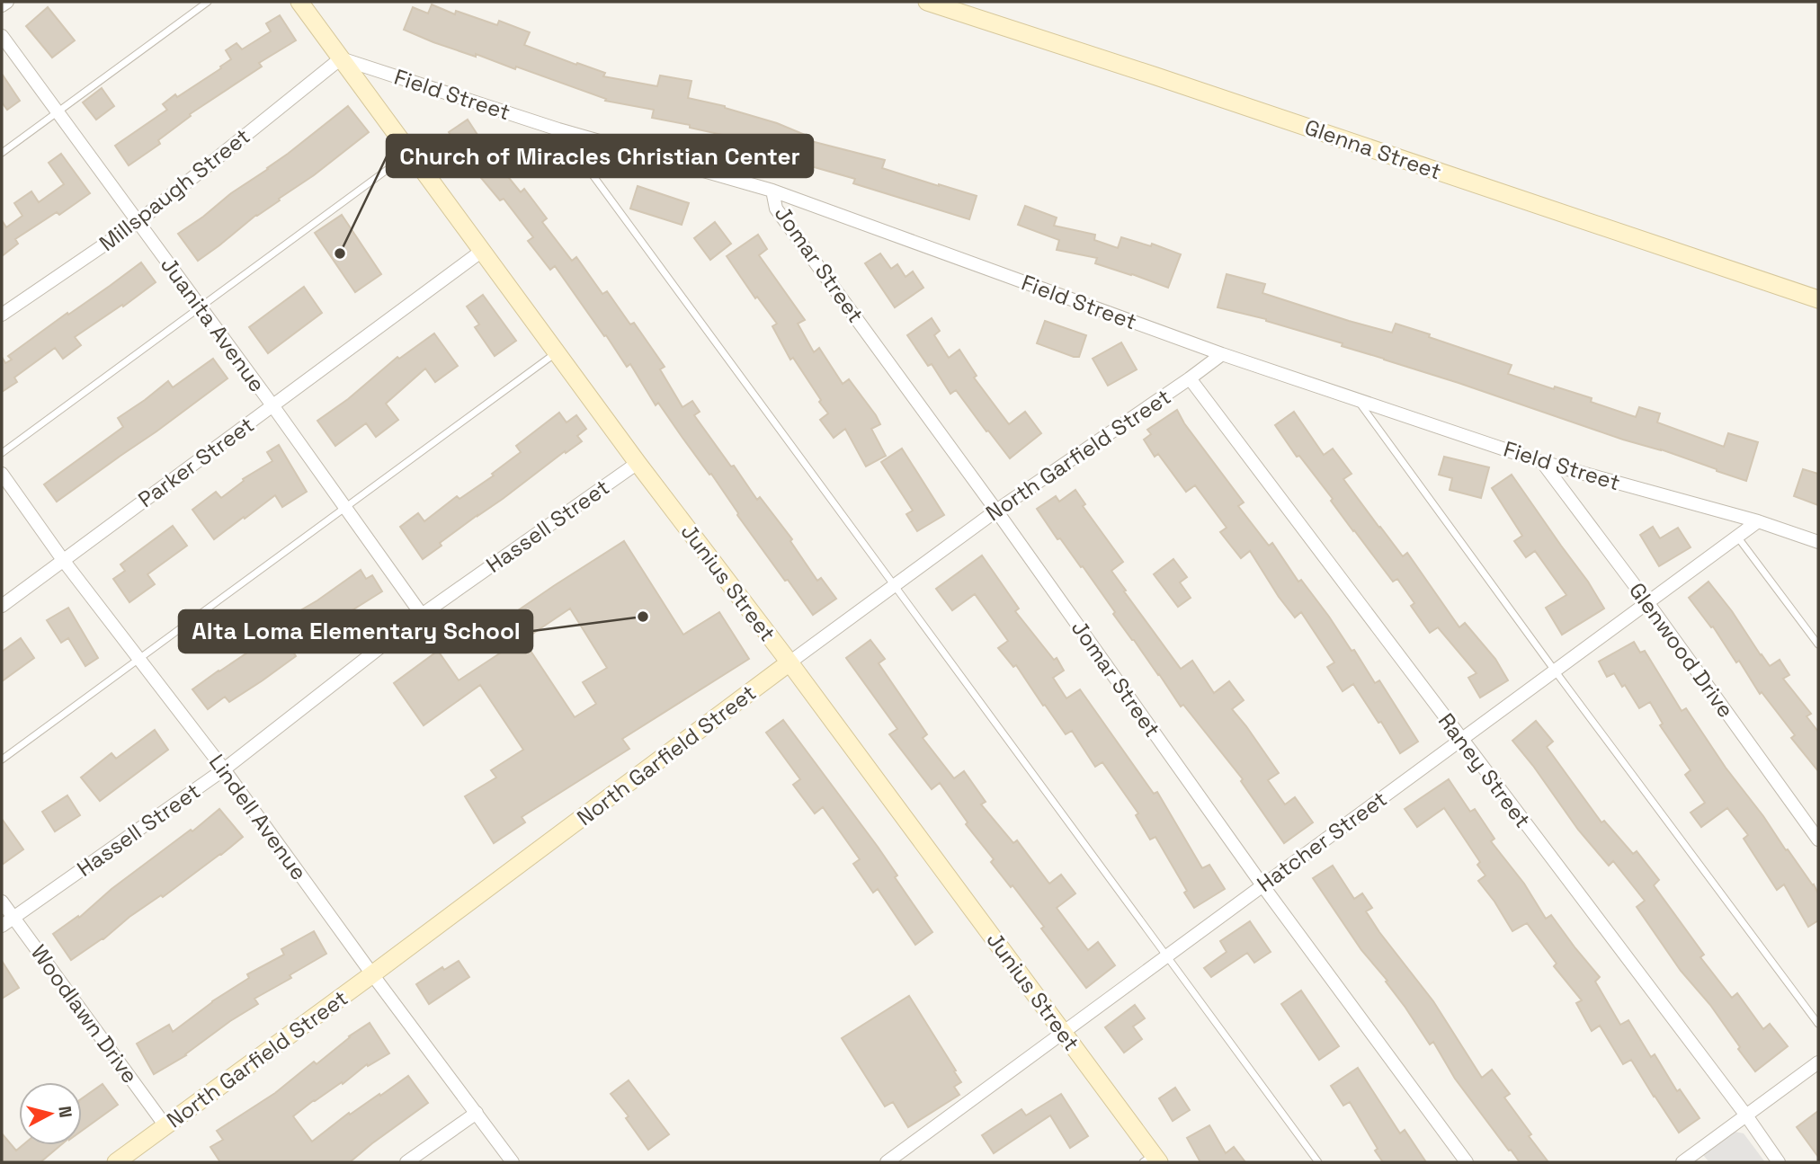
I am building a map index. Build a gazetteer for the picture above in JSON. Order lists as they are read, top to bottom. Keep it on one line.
{"streets":{"street":["Field Street","Glenna Street","Millspaugh Street","Jomar Street","Juanita Avenue","North Garfield Street","Parker Street","Hassell Street","Junius Street","Glenwood Drive","Raney Street","Lindell Avenue","Hatcher Street","Woodlawn Drive"]},"crossings":[["Field Street","Millspaugh Street"],["Field Street","Jomar Street"],["Field Street","North Garfield Street"],["Field Street","Junius Street"],["Field Street","Glenwood Drive"],["Field Street","Hatcher Street"],["Millspaugh Street","Juanita Avenue"],["Millspaugh Street","Junius Street"],["Jomar Street","North Garfield Street"],["Jomar Street","Hatcher Street"],["Juanita Avenue","Parker Street"],["Juanita Avenue","Hassell Street"],["North Garfield Street","Junius Street"],["North Garfield Street","Raney Street"],["North Garfield Street","Lindell Avenue"],["North Garfield Street","Woodlawn Drive"],["Parker Street","Junius Street"],["Parker Street","Lindell Avenue"],["Hassell Street","Junius Street"],["Hassell Street","Lindell Avenue"],["Hassell Street","Woodlawn Drive"],["Junius Street","Hatcher Street"],["Glenwood Drive","Hatcher Street"],["Raney Street","Hatcher Street"]],"places":["Church of Miracles Christian Center","Alta Loma Elementary School"],"north":"right"}
